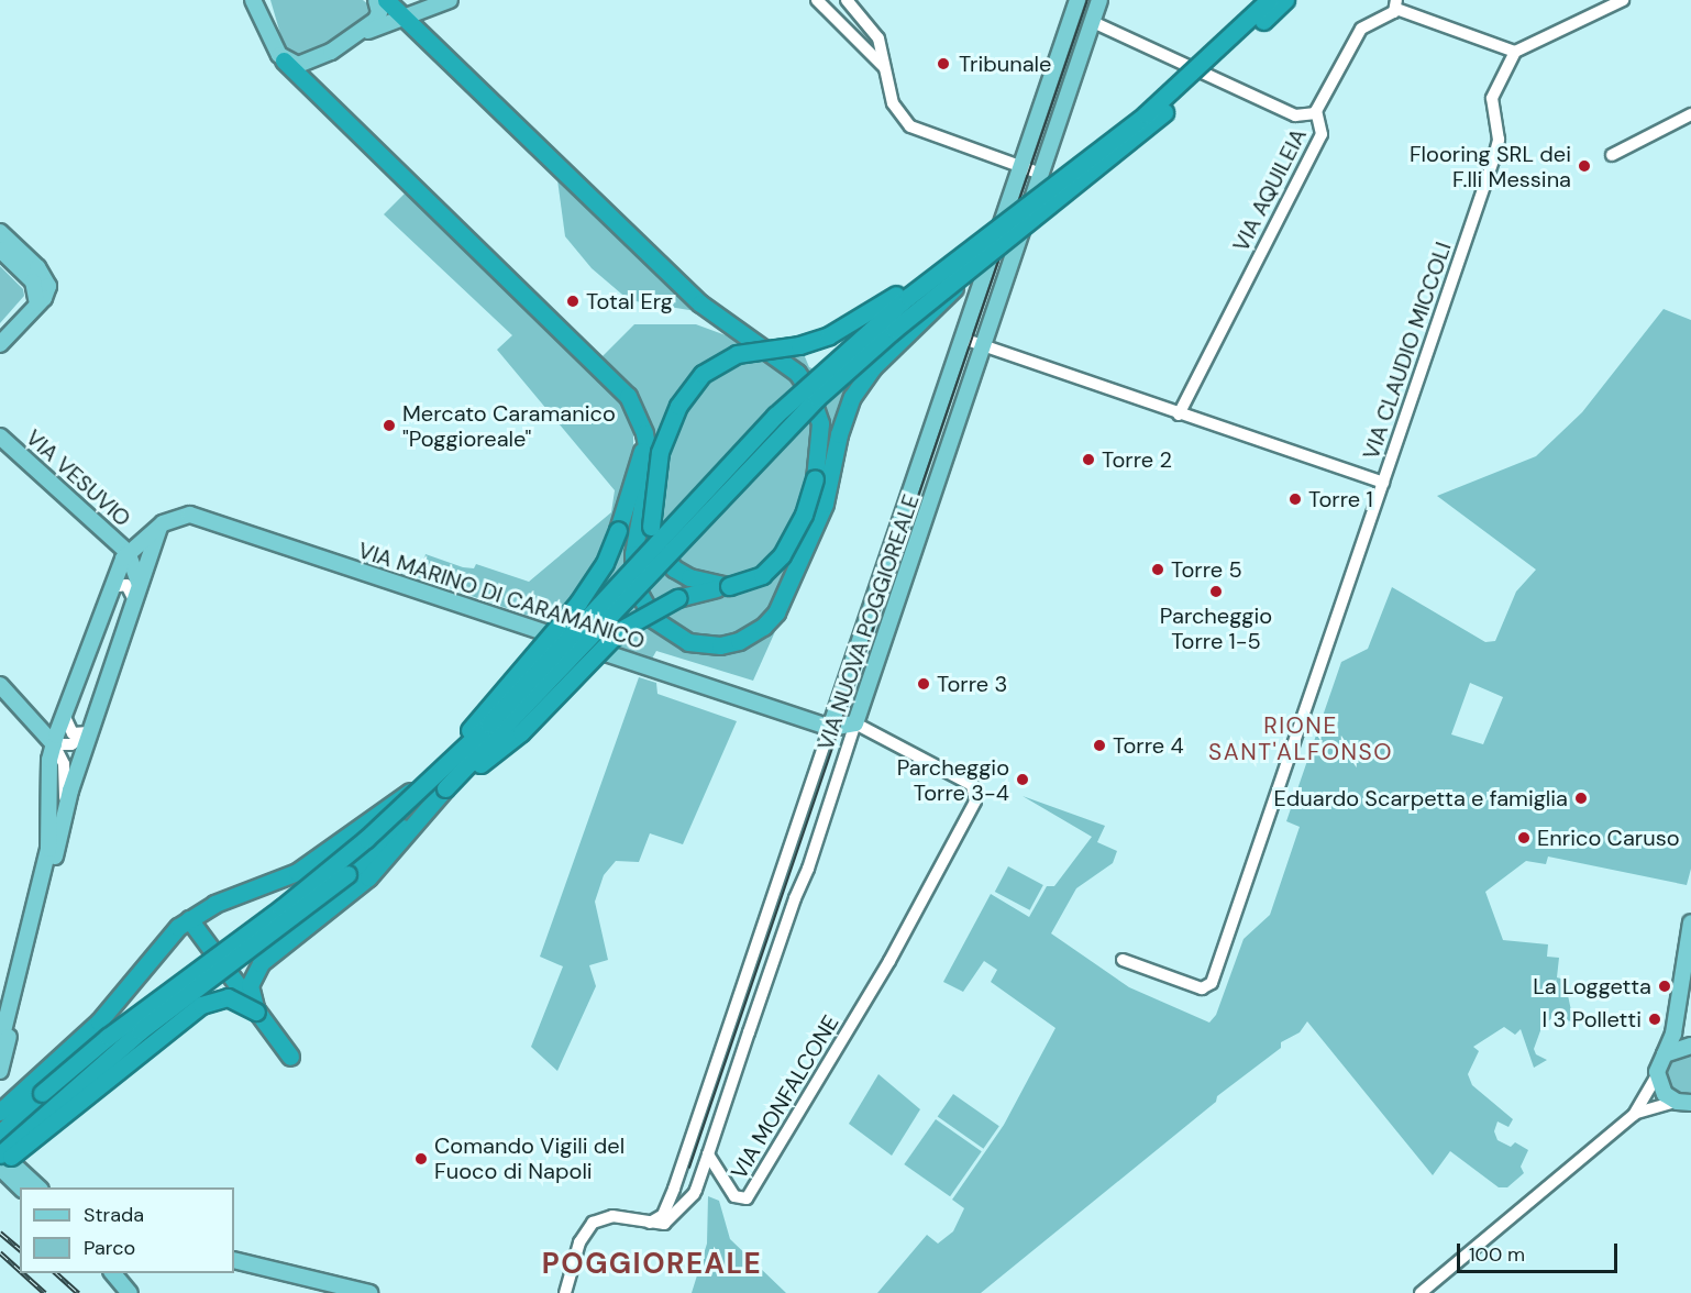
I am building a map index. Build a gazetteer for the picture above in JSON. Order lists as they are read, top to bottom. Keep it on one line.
{"streets":{"main road":["VIA VESUVIO","VIA MARINO DI CARAMANICO","VIA NUOVA POGGIOREALE"],"street":["VIA AQUILEIA","VIA CLAUDIO MICCOLI","VIA MONFALCONE"]},"crossings":[["VIA VESUVIO","VIA MARINO DI CARAMANICO"],["VIA MARINO DI CARAMANICO","VIA NUOVA POGGIOREALE"],["VIA NUOVA POGGIOREALE","VIA MONFALCONE"]],"districts":["RIONE SANT'ALFONSO","POGGIOREALE"],"places":["Tribunale","Flooring SRL dei F.lli Messina","Total Erg","Mercato Caramanico \"Poggioreale\"","Torre 2","Torre 1","Torre 5","Parcheggio Torre 1-5","Torre 3","Torre 4","Parcheggio Torre 3-4","Eduardo Scarpetta e famiglia","Enrico Caruso","La Loggetta","I 3 Polletti","Comando Vigili del Fuoco di Napoli"],"legend":["Strada","Parco"],"scale_bar":"100 m"}
